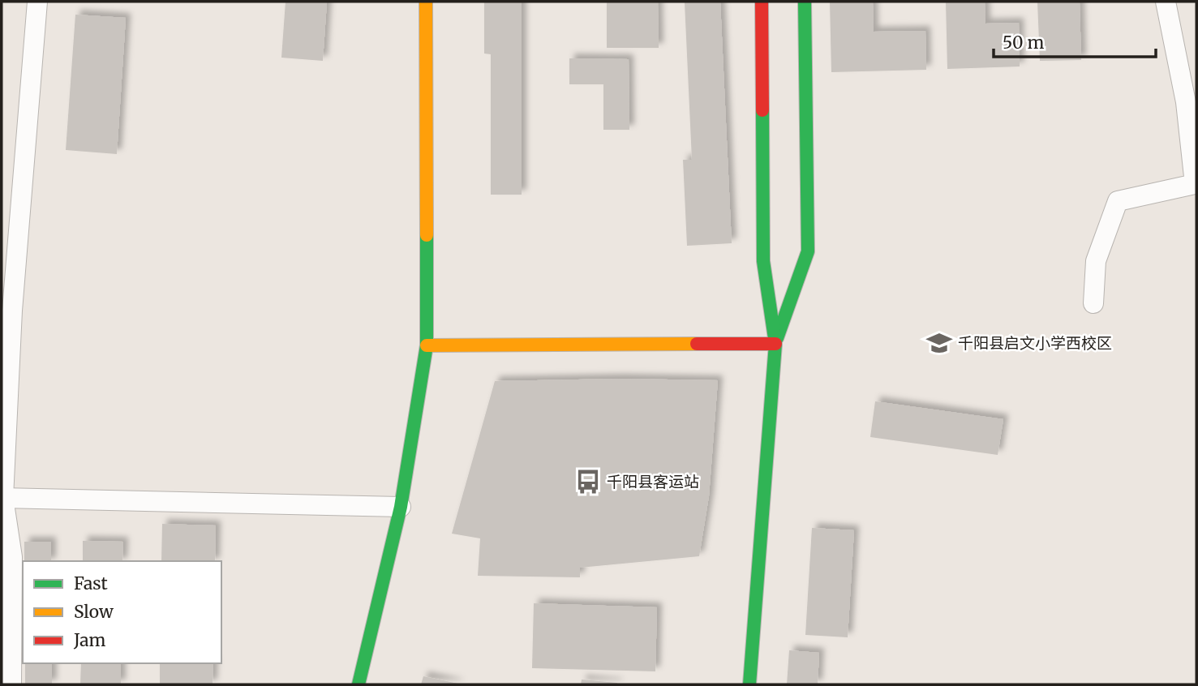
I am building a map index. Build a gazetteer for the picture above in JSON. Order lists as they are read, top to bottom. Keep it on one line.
{"places":{"school or university":["千阳县启文小学西校区"],"bus stop":["千阳县客运站"]},"legend":["Fast","Slow","Jam"],"scale_bar":"50 m"}
